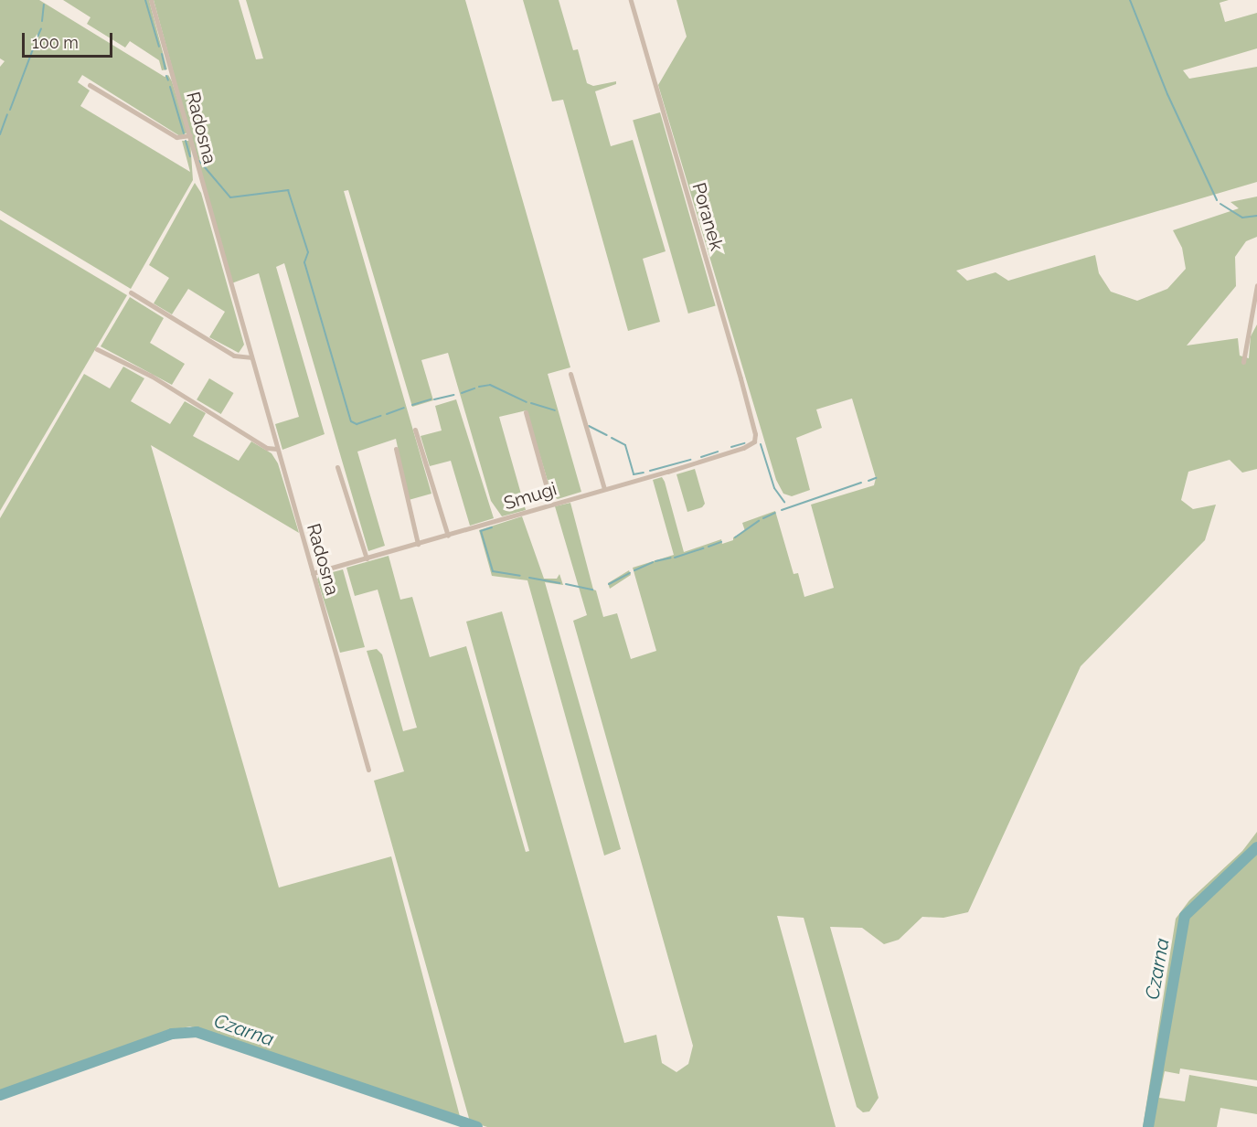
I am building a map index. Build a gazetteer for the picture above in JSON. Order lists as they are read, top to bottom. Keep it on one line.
{"streets":{"street":["Radosna","Poranek","Smugi"]},"crossings":[["Radosna","Smugi"],["Poranek","Smugi"]],"water":["Czarna"],"scale_bar":"100 m"}
